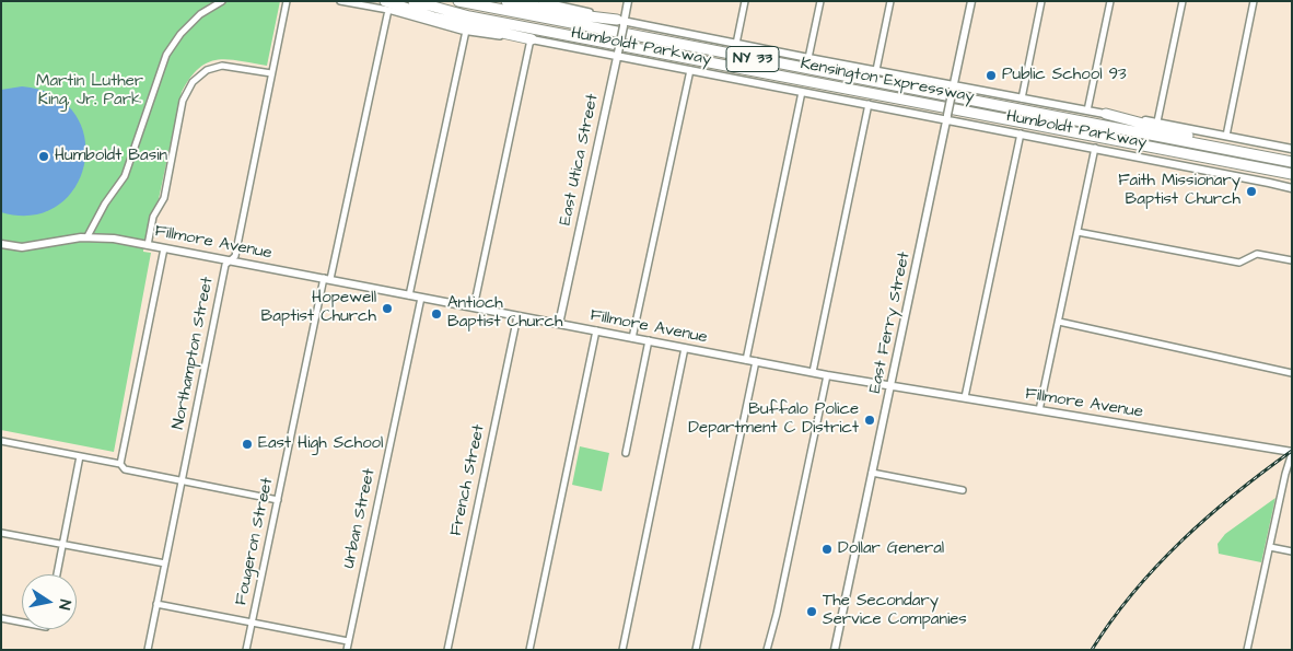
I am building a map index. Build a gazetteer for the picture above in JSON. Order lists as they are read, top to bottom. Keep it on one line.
{"streets":{"highway":["NY 33","Kensington Expressway"],"street":["Humboldt Parkway","East Utica Street","Fillmore Avenue","East Ferry Street","Northampton Street","French Street","Urban Street","Fougeron Street"]},"crossings":[["Humboldt Parkway","East Utica Street"],["Humboldt Parkway","East Ferry Street"],["Humboldt Parkway","Fougeron Street"],["East Utica Street","Fillmore Avenue"],["Fillmore Avenue","East Ferry Street"],["Fillmore Avenue","Northampton Street"],["Fillmore Avenue","French Street"],["Fillmore Avenue","Urban Street"],["Fillmore Avenue","Fougeron Street"]],"parks":["Martin Luther King, Jr. Park"],"places":["Public School 93","Humboldt Basin","Faith Missionary Baptist Church","Hopewell Baptist Church","Antioch Baptist Church","Buffalo Police Department C District","East High School","Dollar General","The Secondary Service Companies"],"north":"right"}
